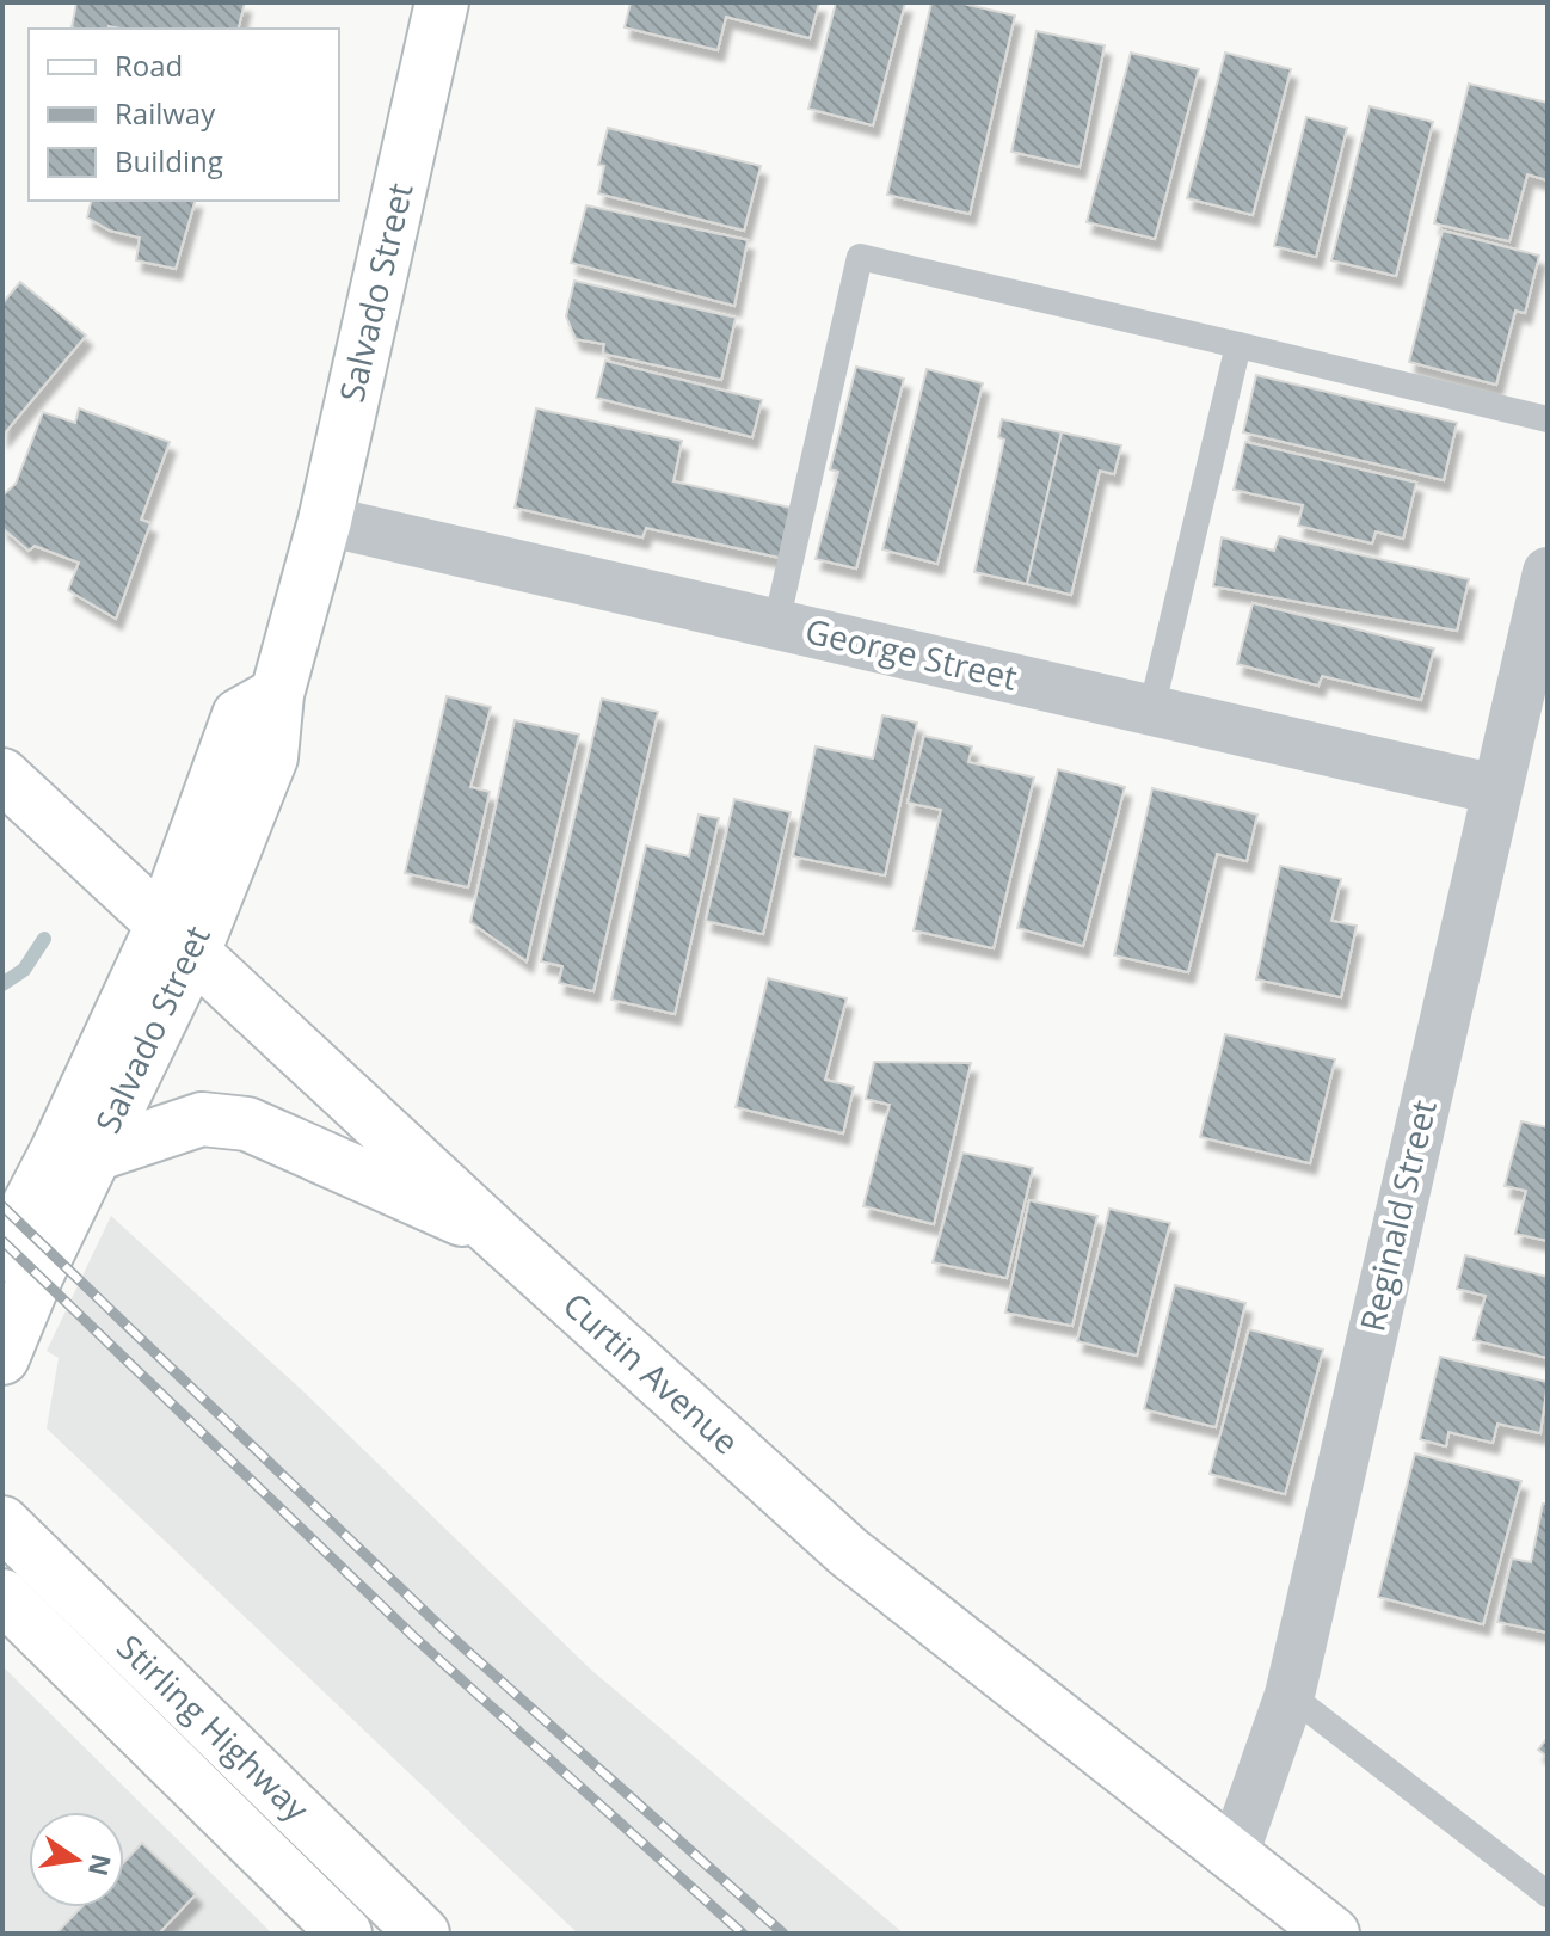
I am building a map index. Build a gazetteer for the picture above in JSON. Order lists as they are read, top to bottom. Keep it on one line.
{"streets":{"main road":["Salvado Street","Curtin Avenue","Stirling Highway"],"street":["George Street","Reginald Street"]},"crossings":[["Salvado Street","George Street"],["Salvado Street","Curtin Avenue"],["George Street","Reginald Street"],["Reginald Street","Curtin Avenue"]],"legend":["Road","Railway","Building"],"north":"right"}
